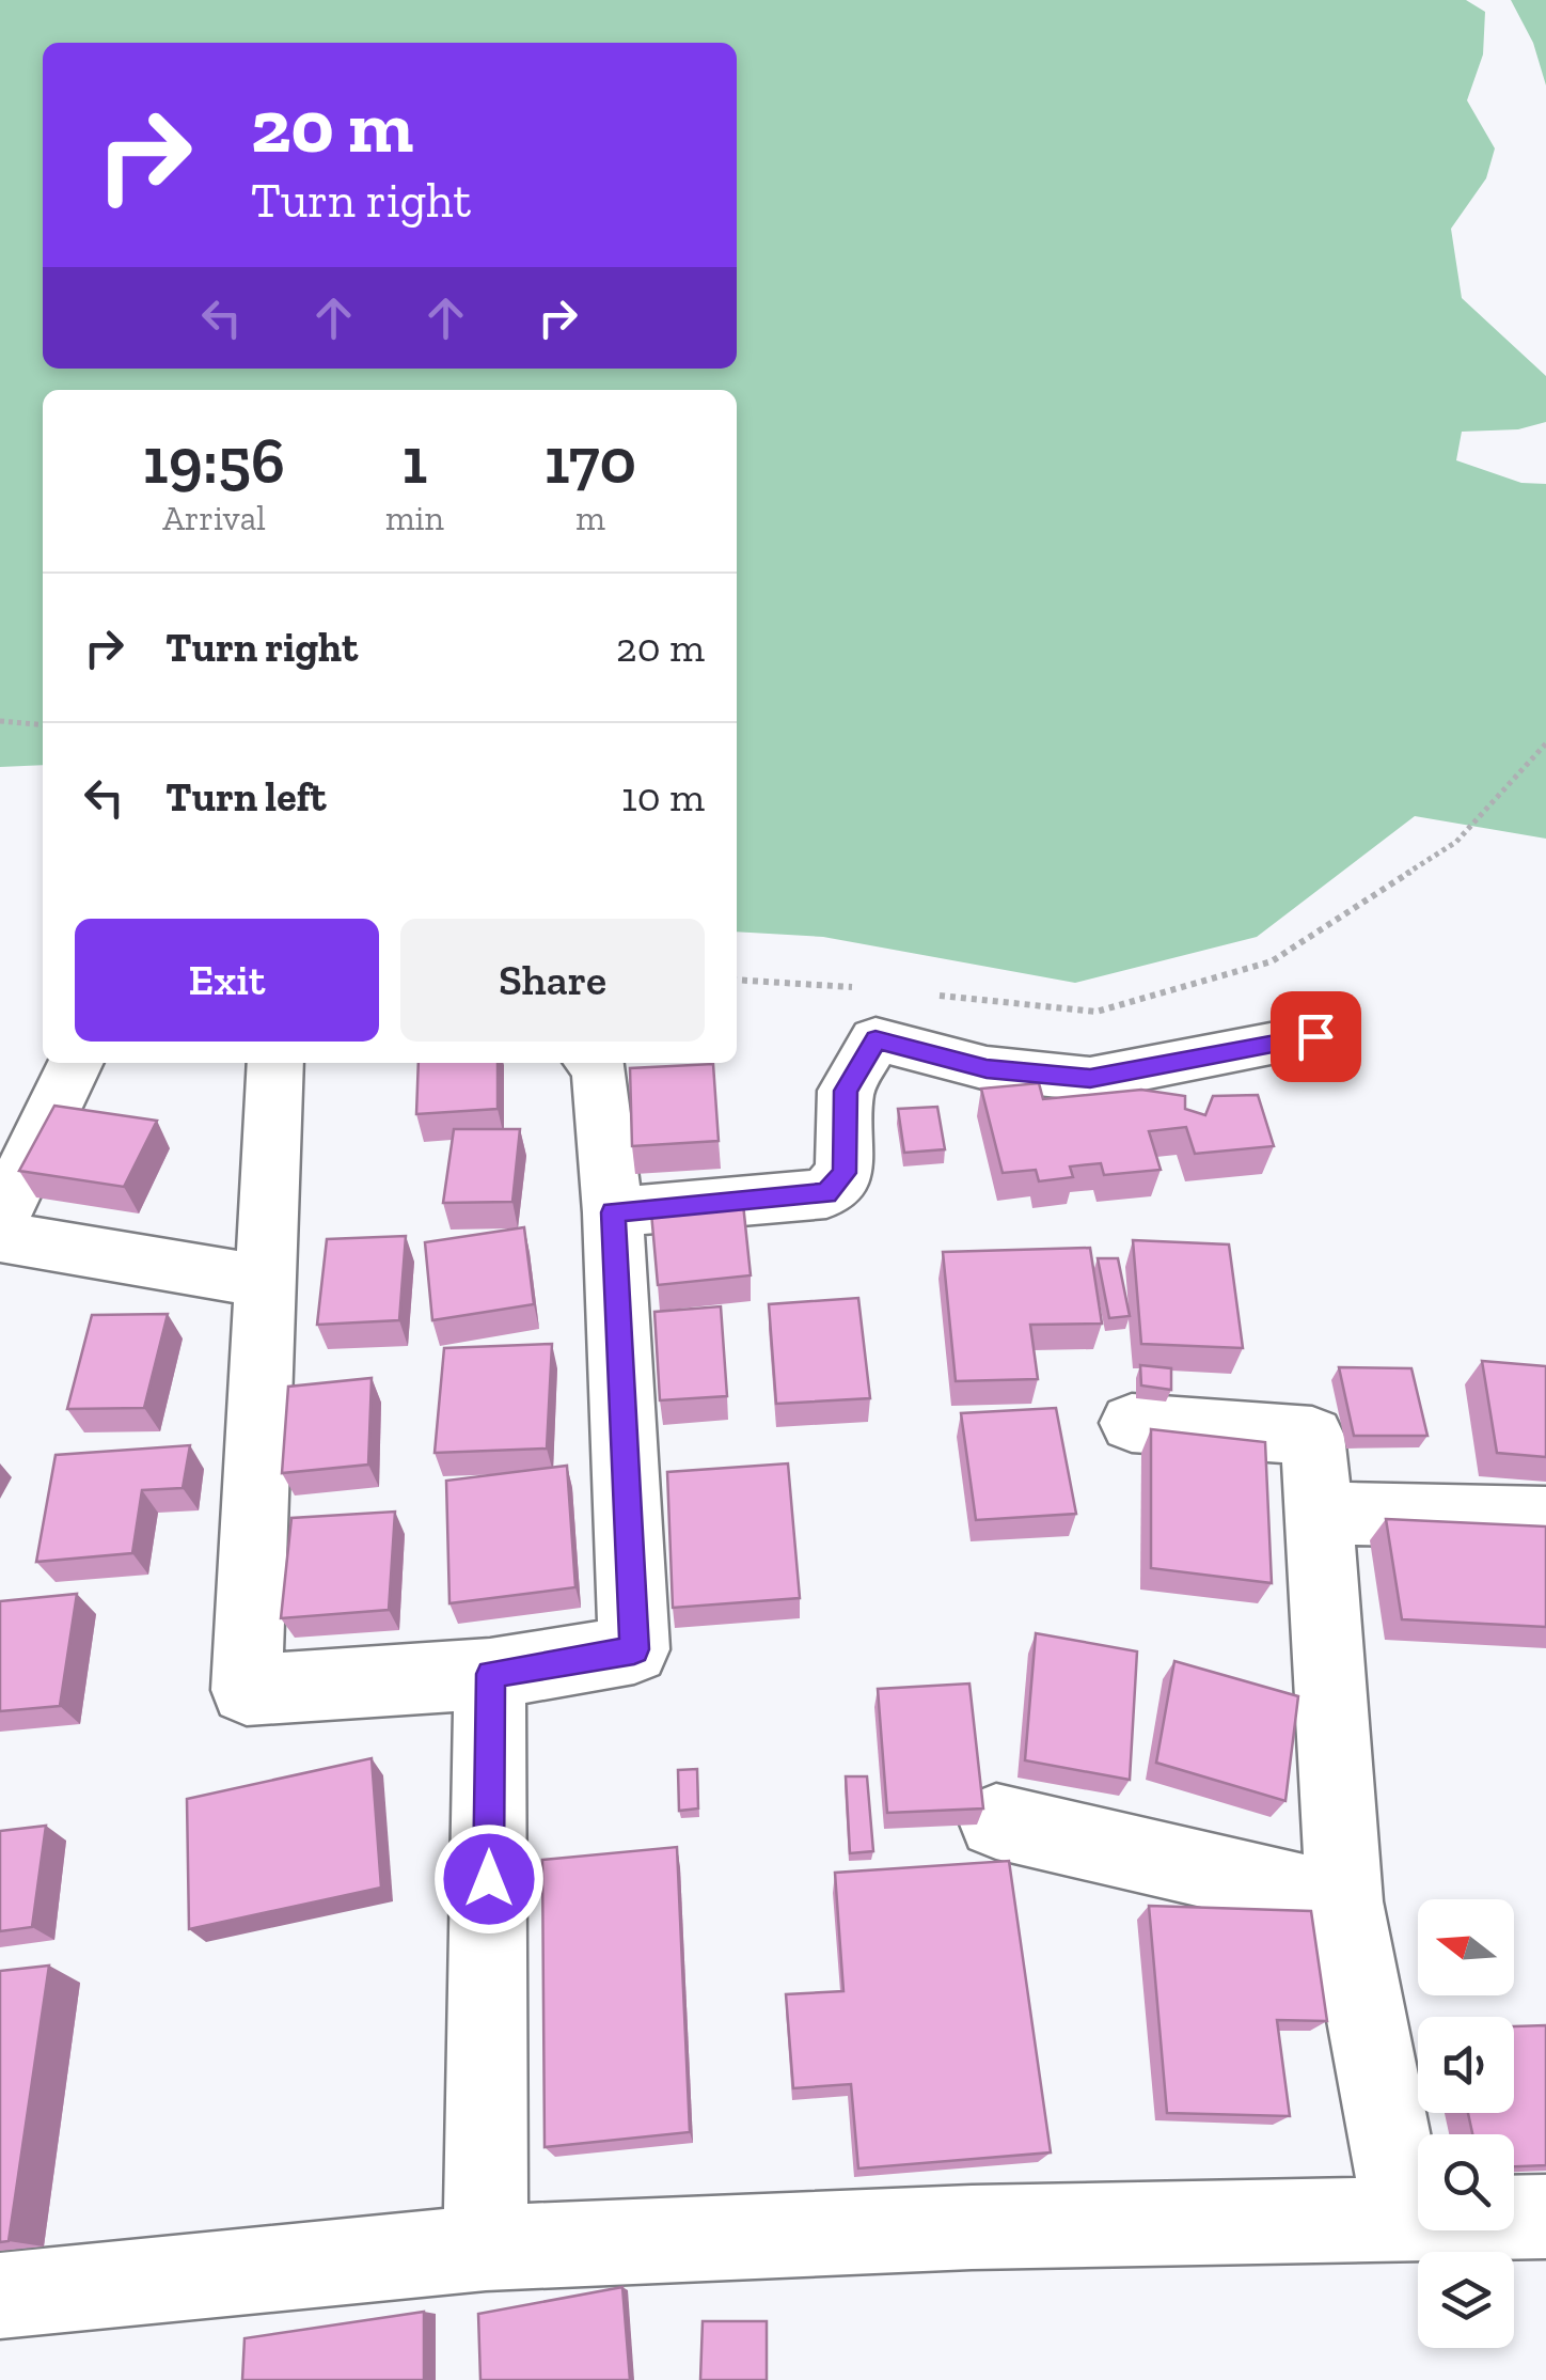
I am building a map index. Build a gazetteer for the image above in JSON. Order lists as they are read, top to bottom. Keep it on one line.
{"north":"left","page":{"turn":["20 m","Turn right"],"eta":["19:56","Arrival","1","min","170","m"],"list":[{"name":"Turn right","value":"20 m"},{"name":"Turn left","value":"10 m"}],"buttons":["Exit","Share"]}}
